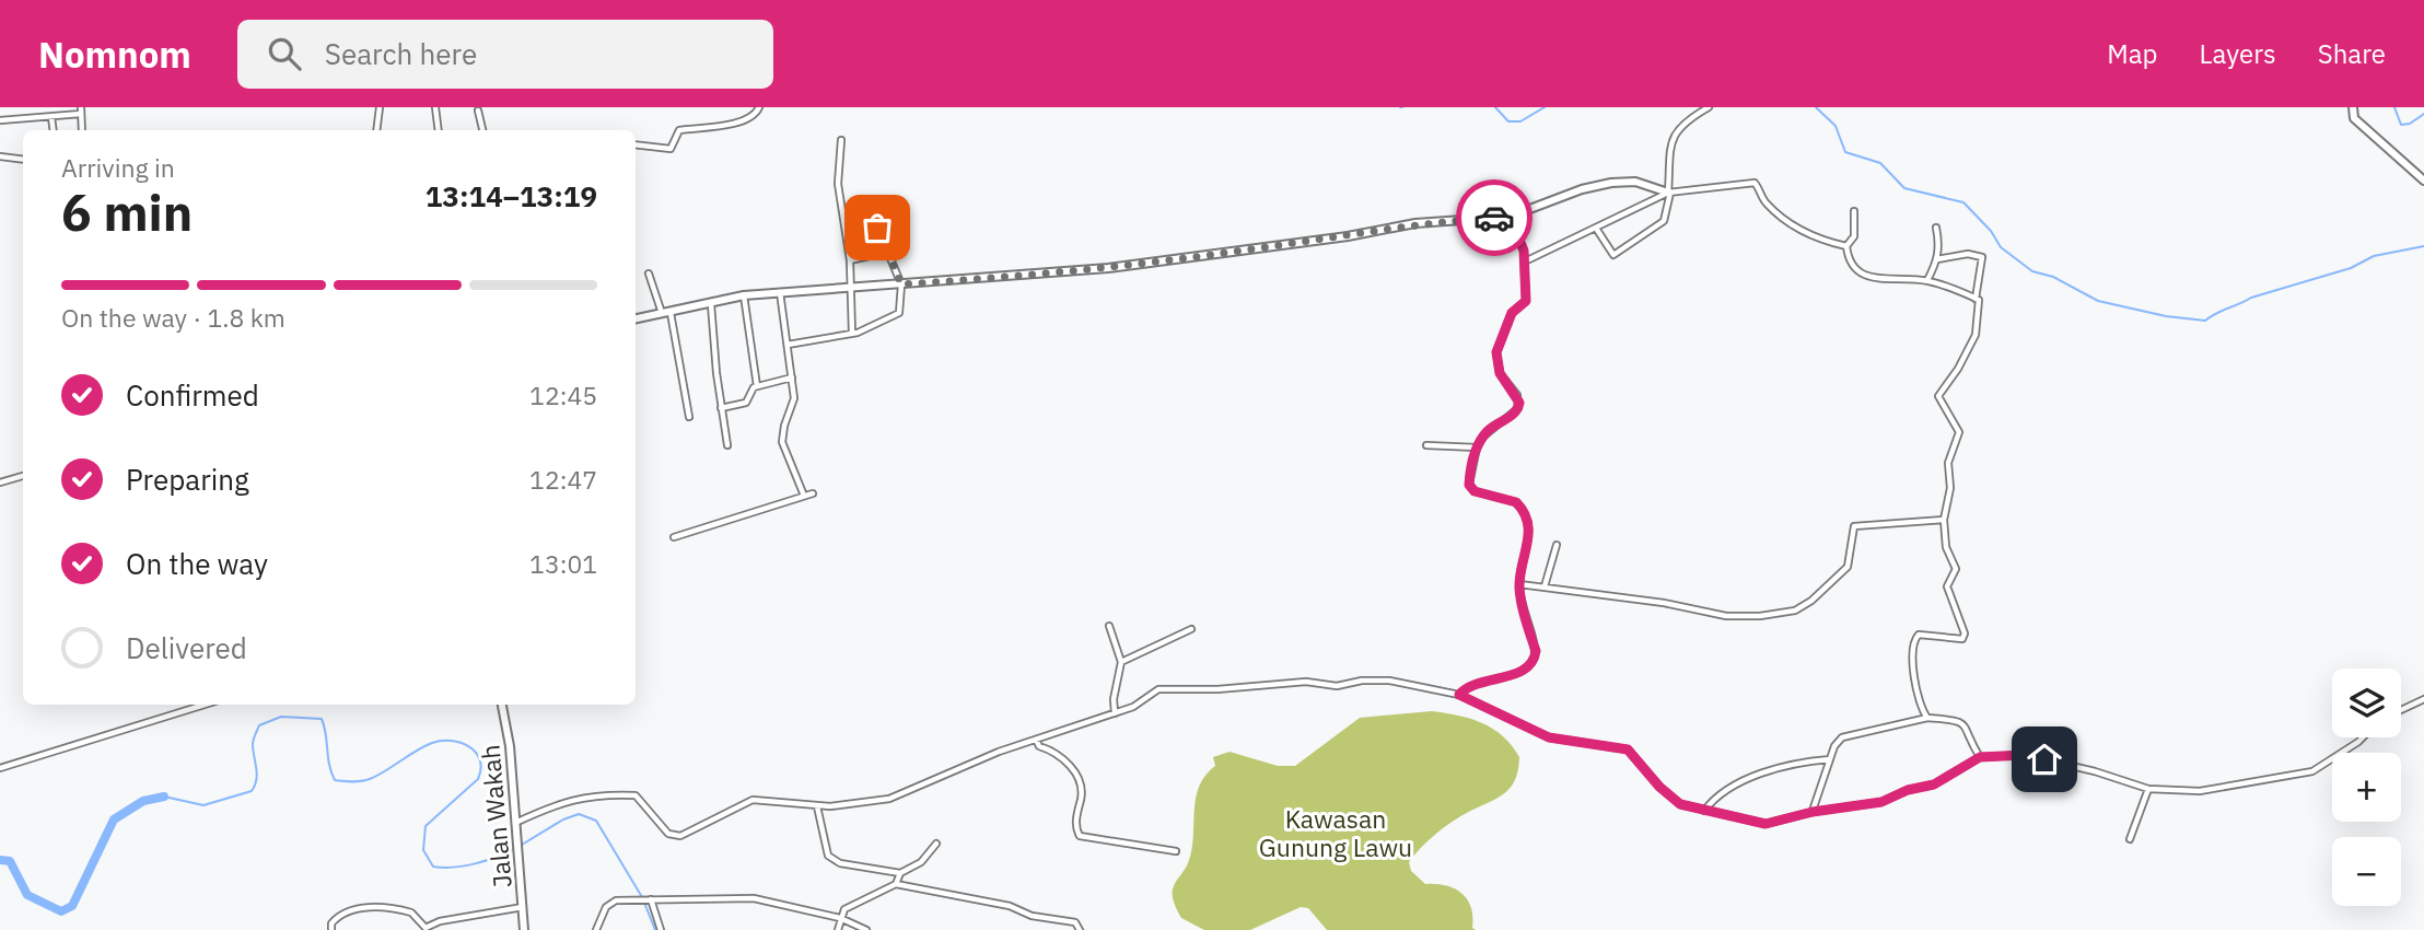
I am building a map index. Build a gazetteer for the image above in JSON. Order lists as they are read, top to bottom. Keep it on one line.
{"streets":{"street":["Jalan Wakah"]},"parks":["Kawasan Gunung Lawu"],"page":{"header":"Nomnom","search":"Search here","nav":["Map","Layers","Share"],"heading":["6 min","Arriving in","13:14–13:19"],"bar":"On the way · 1.8 km","list":[["Confirmed","12:45"],["Preparing","12:47"],["On the way","13:01"],"Delivered"],"map_buttons":["+","−"]}}
